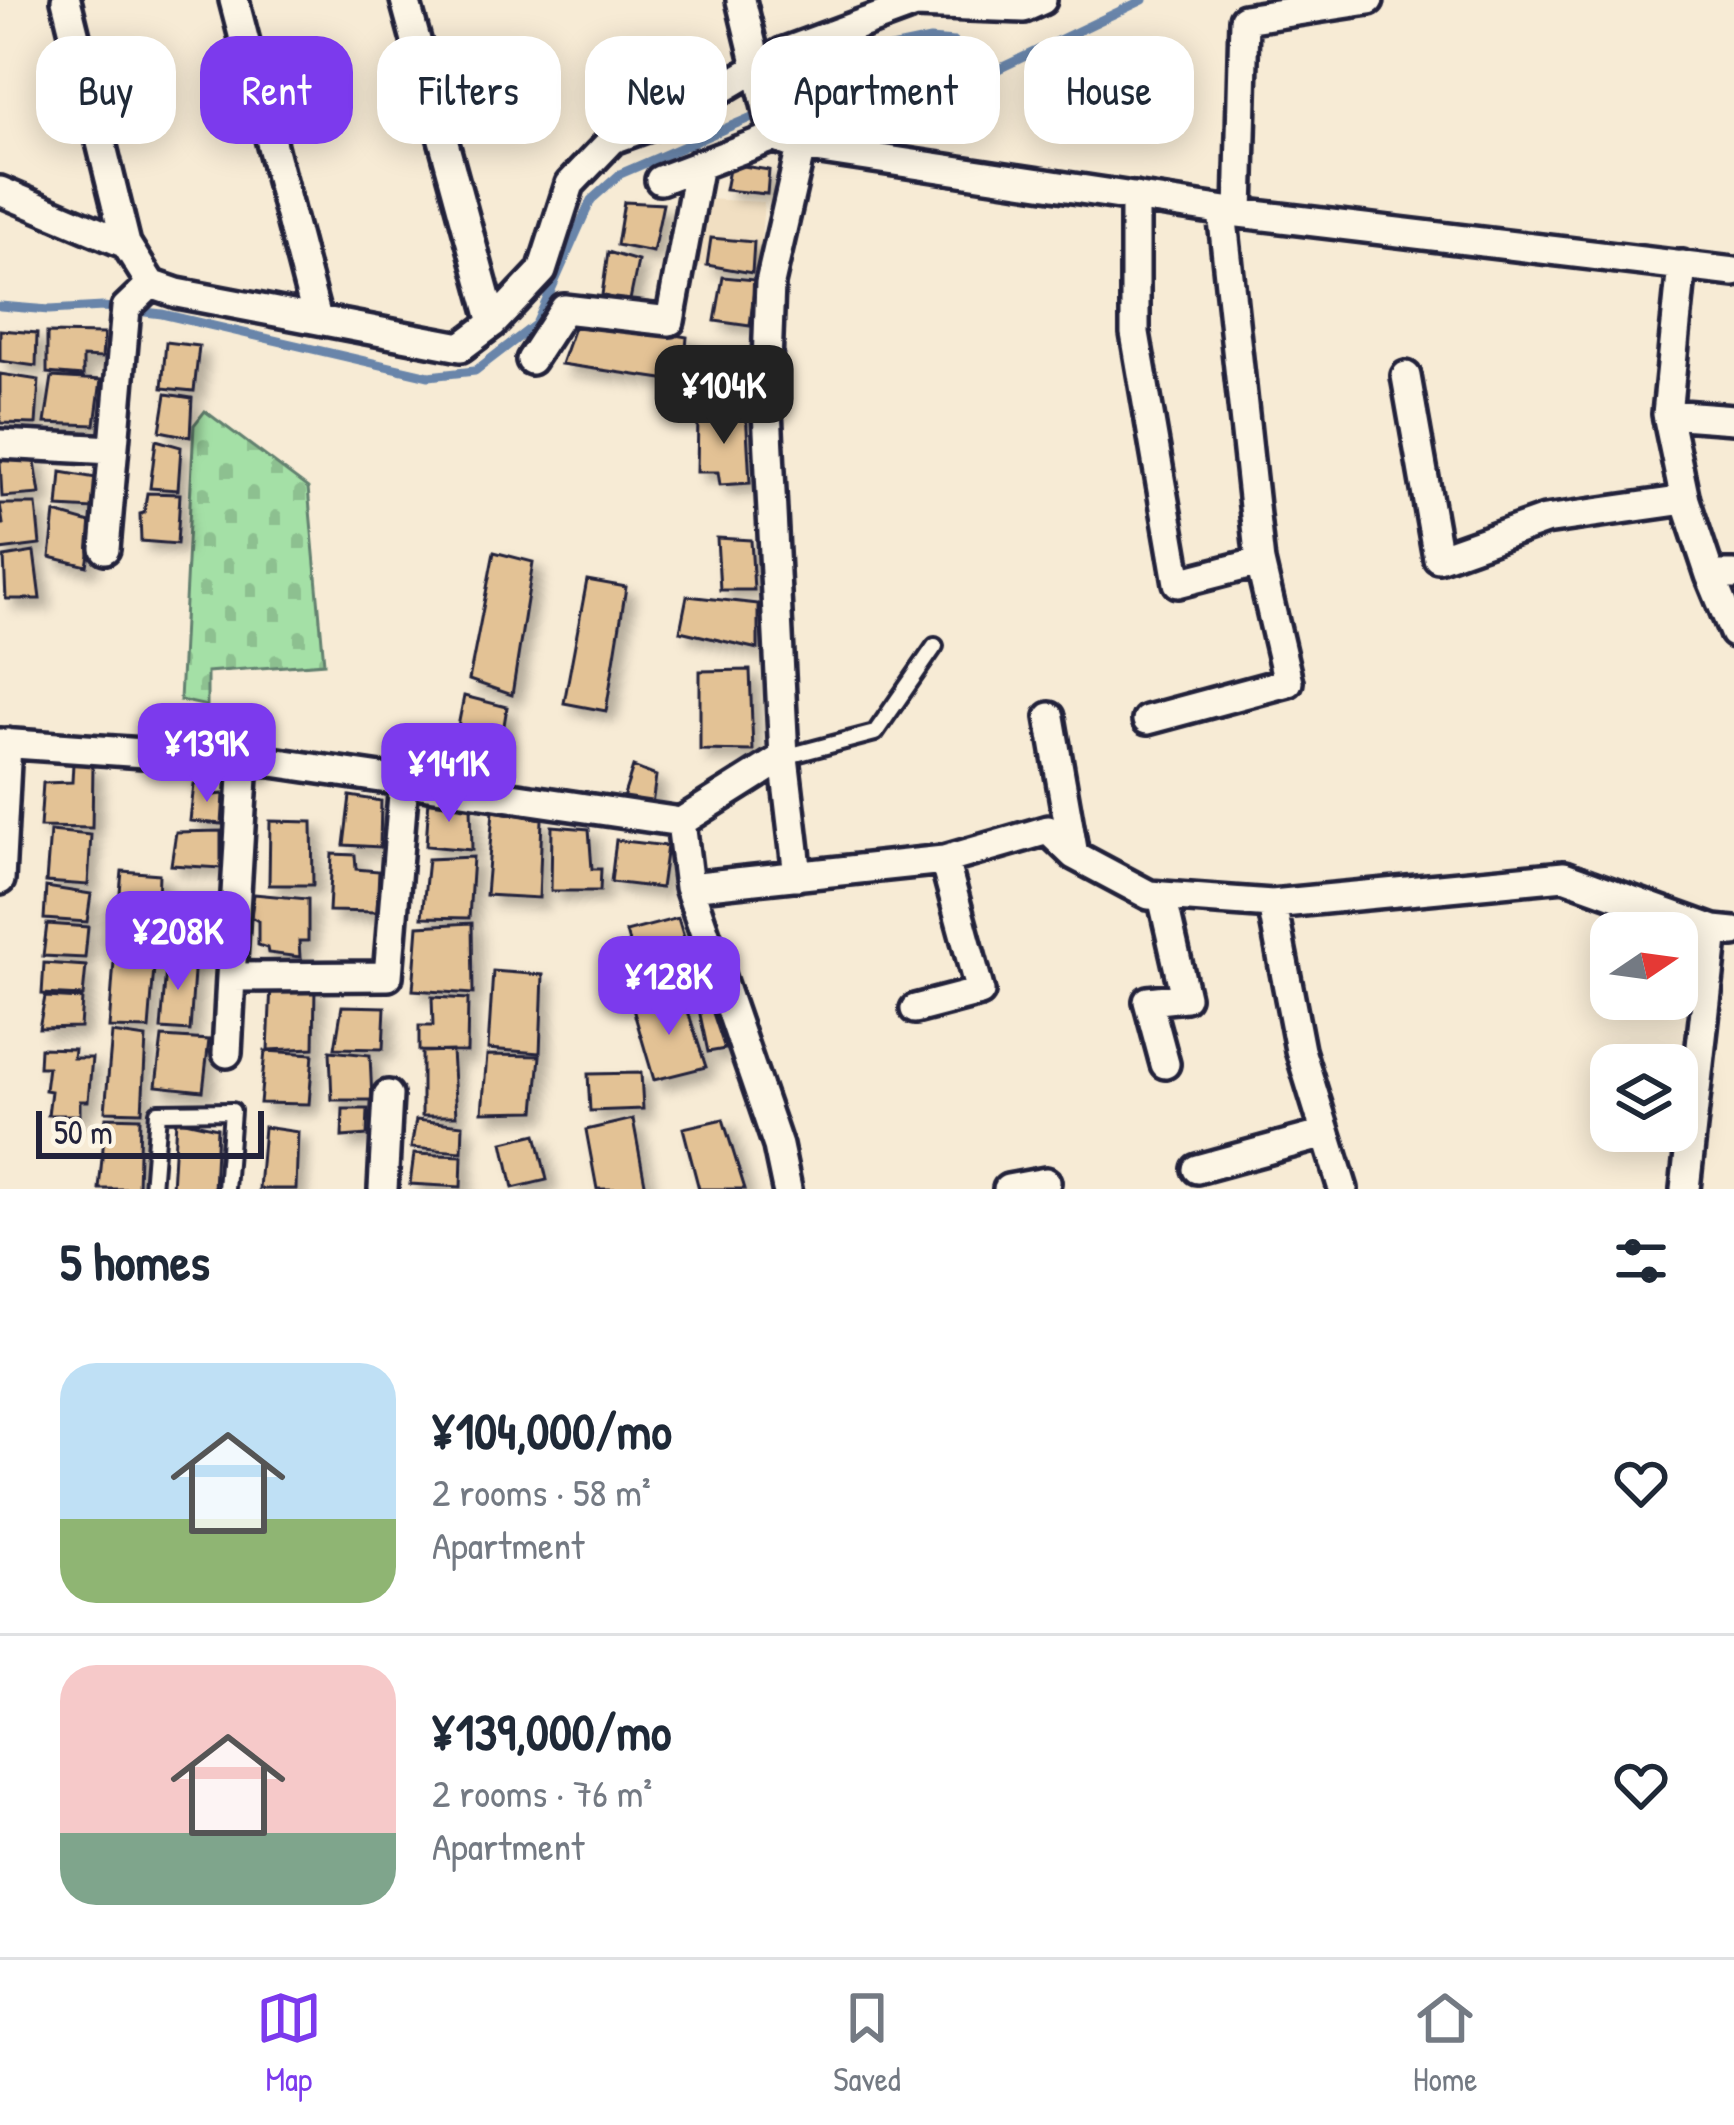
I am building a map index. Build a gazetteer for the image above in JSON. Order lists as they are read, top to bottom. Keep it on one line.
{"scale_bar":"50 m","north":"right","page":{"chip":["Buy","Rent","Filters","New","Apartment","House"],"price":["¥104K","¥139K","¥141K","¥208K","¥128K"],"scale":"50 m","heading":"5 homes","list":[{"name":"¥104,000/mo","note":"2 rooms · 58 m² · Apartment"},{"name":"¥139,000/mo","note":"2 rooms · 76 m² · Apartment"}],"tabs":["Map","Saved","Home"]}}
